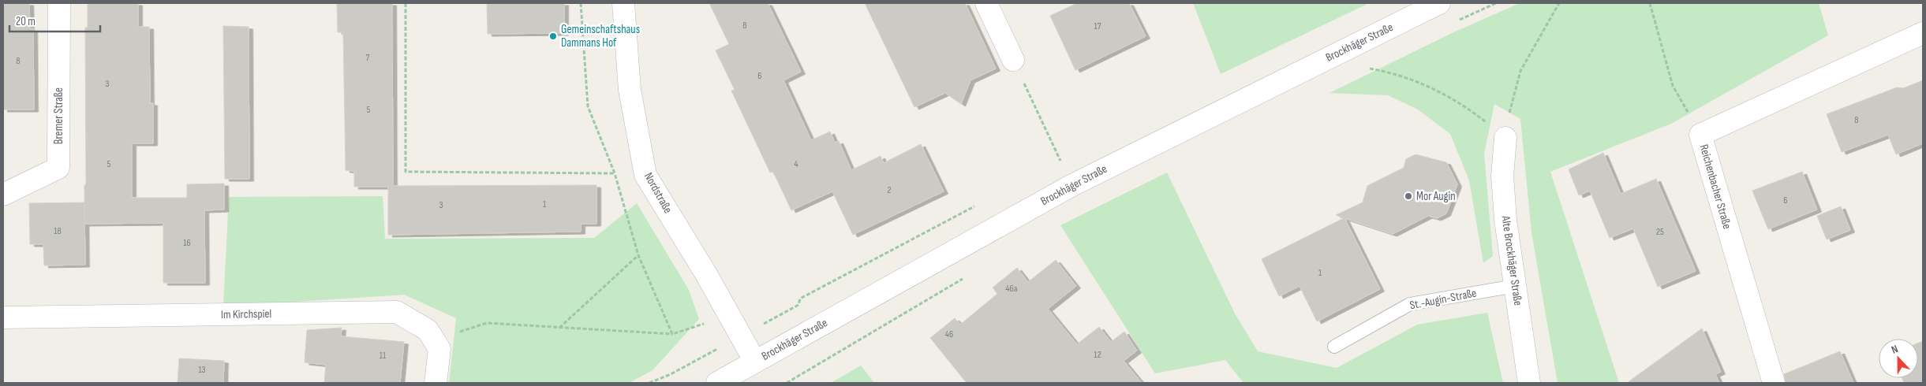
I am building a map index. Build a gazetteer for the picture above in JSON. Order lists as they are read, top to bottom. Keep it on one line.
{"streets":{"street":["Brockhäger Straße","Bremer Straße","Reichenbacher Straße","Nordstraße","Alte Brockhäger Straße","Im Kirchspiel"],"lane":["St.-Augin-Straße"]},"crossings":[["Brockhäger Straße","Nordstraße"],["Alte Brockhäger Straße","St.-Augin-Straße"]],"places":["Gemeinschaftshaus Dammans Hof","Mor Augin"],"house_numbers":["8","17","7","8","6","3","5","8","5","4","2","6","1","3","18","25","16","1","46a","46","12","11","13"],"scale_bar":"20 m","north":"top"}
